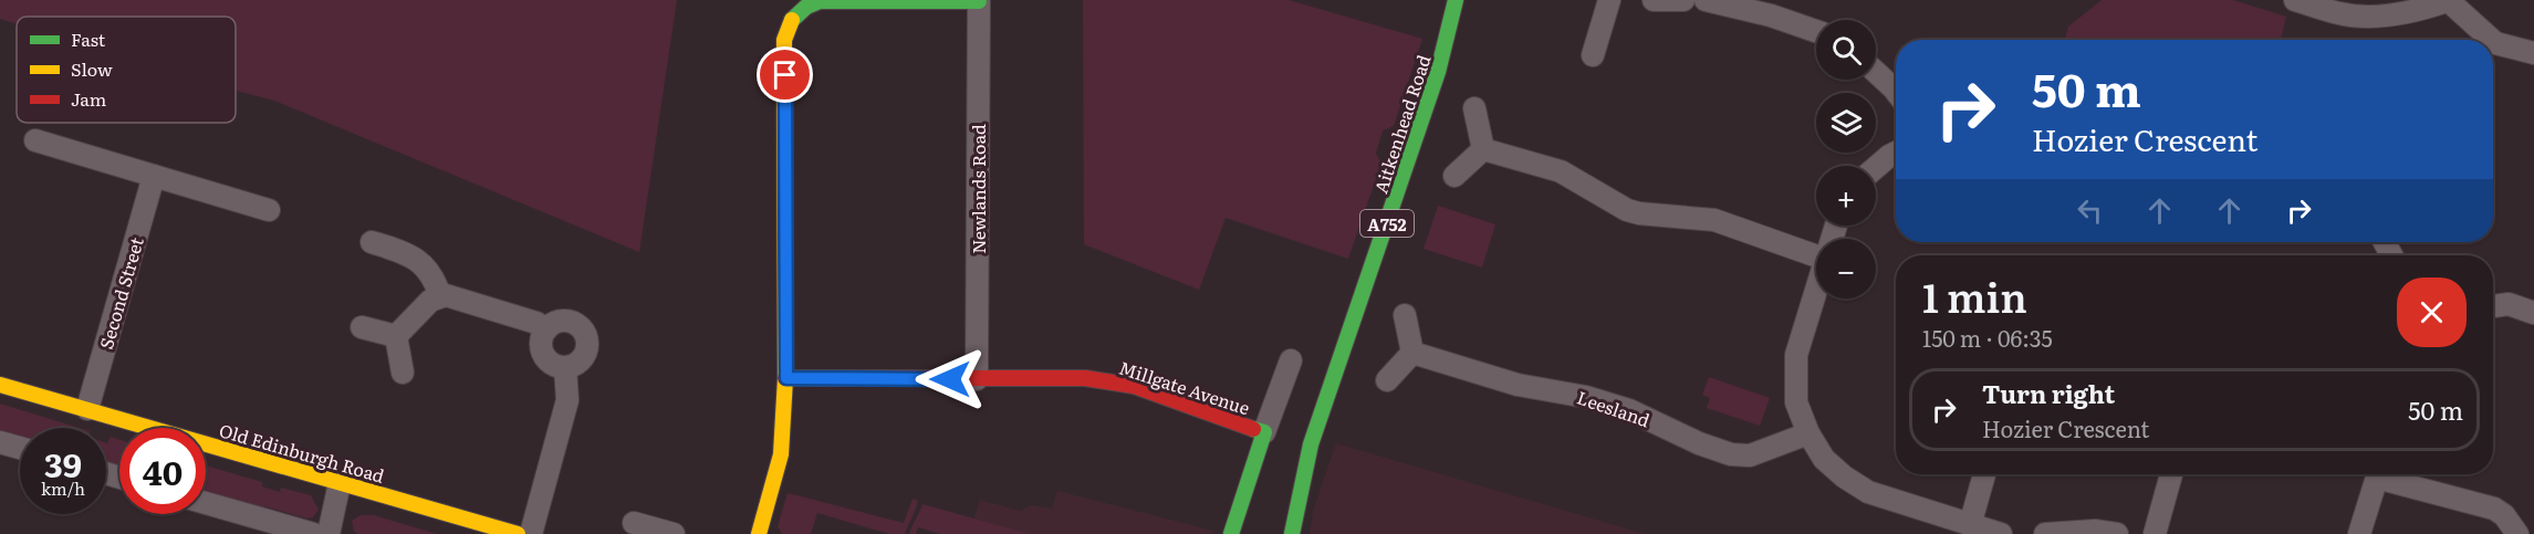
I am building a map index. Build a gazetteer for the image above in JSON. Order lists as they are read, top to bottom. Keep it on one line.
{"streets":{"street":["Aitkenhead Road","Newlands Road","A752","Second Street","Millgate Avenue","Leesland","Old Edinburgh Road"]},"crossings":[["Newlands Road","Millgate Avenue"],["Second Street","Old Edinburgh Road"]],"legend":["Fast","Slow","Jam"],"page":{"map_buttons":["+","−"],"turn":["50 m","Hozier Crescent"],"heading":["1 min","150 m · 06:35"],"list":[{"name":"Turn right","note":"Hozier Crescent","value":"50 m"}],"speed":"39 km/h","limit":"40"}}
